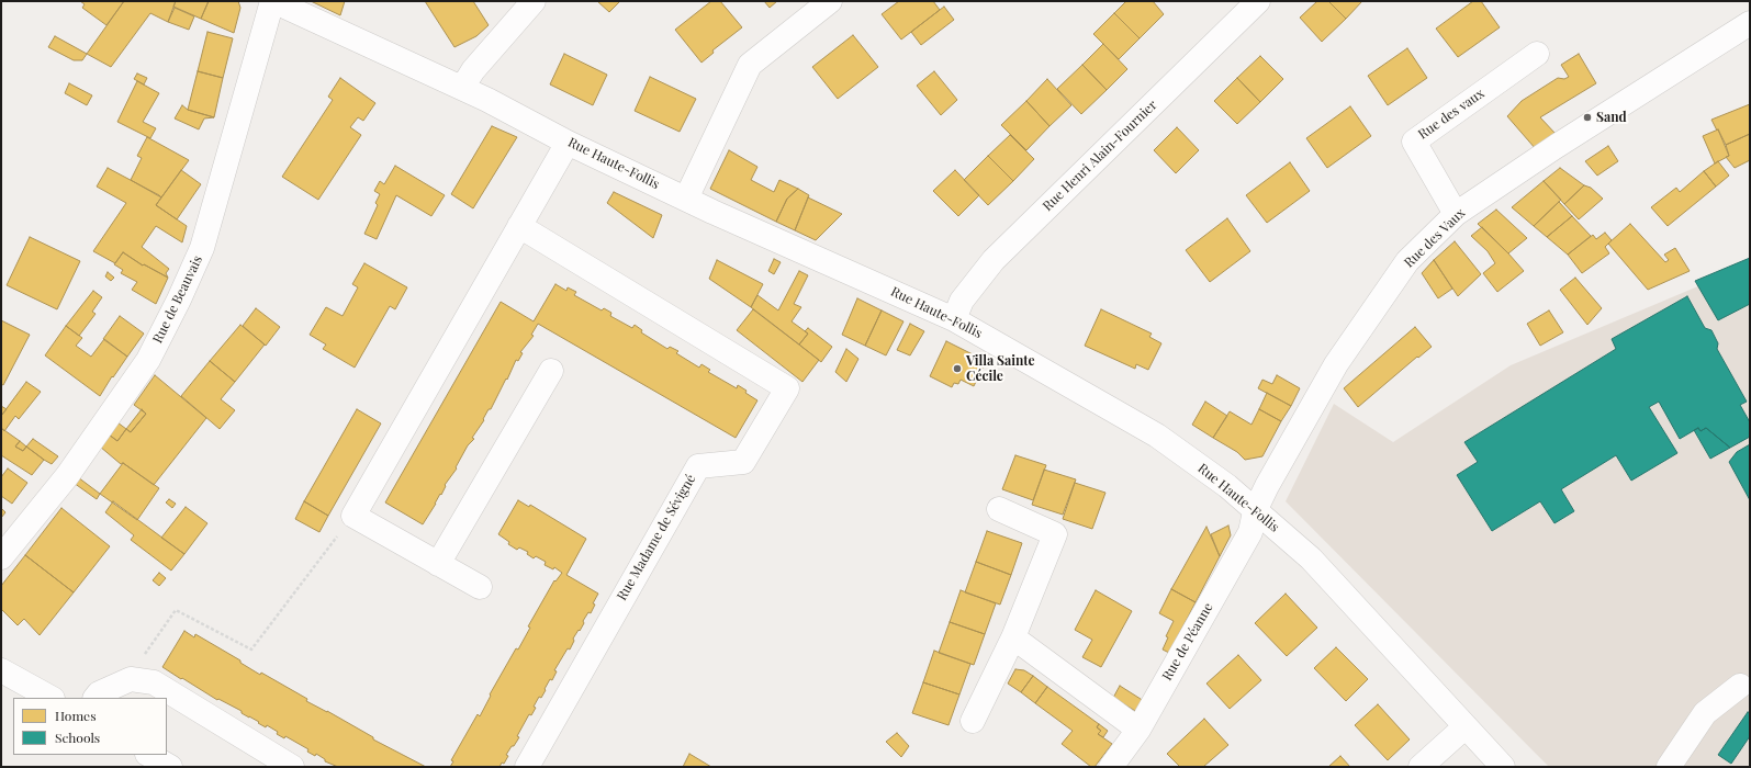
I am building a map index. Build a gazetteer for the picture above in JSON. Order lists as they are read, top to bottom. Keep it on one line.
{"streets":{"street":["Rue des vaux","Rue Henri Alain-Fournier","Rue Haute-Follis","Rue des Vaux","Rue de Beauvais","Rue Madame de Sévigné","Rue de Péanne"]},"crossings":[["Rue des vaux","Rue des Vaux"],["Rue Henri Alain-Fournier","Rue Haute-Follis"],["Rue Haute-Follis","Rue des Vaux"],["Rue Haute-Follis","Rue de Beauvais"],["Rue Haute-Follis","Rue de Péanne"],["Rue des Vaux","Rue de Péanne"]],"places":["Sand","Villa Sainte Cécile"],"legend":["Homes","Schools"]}
